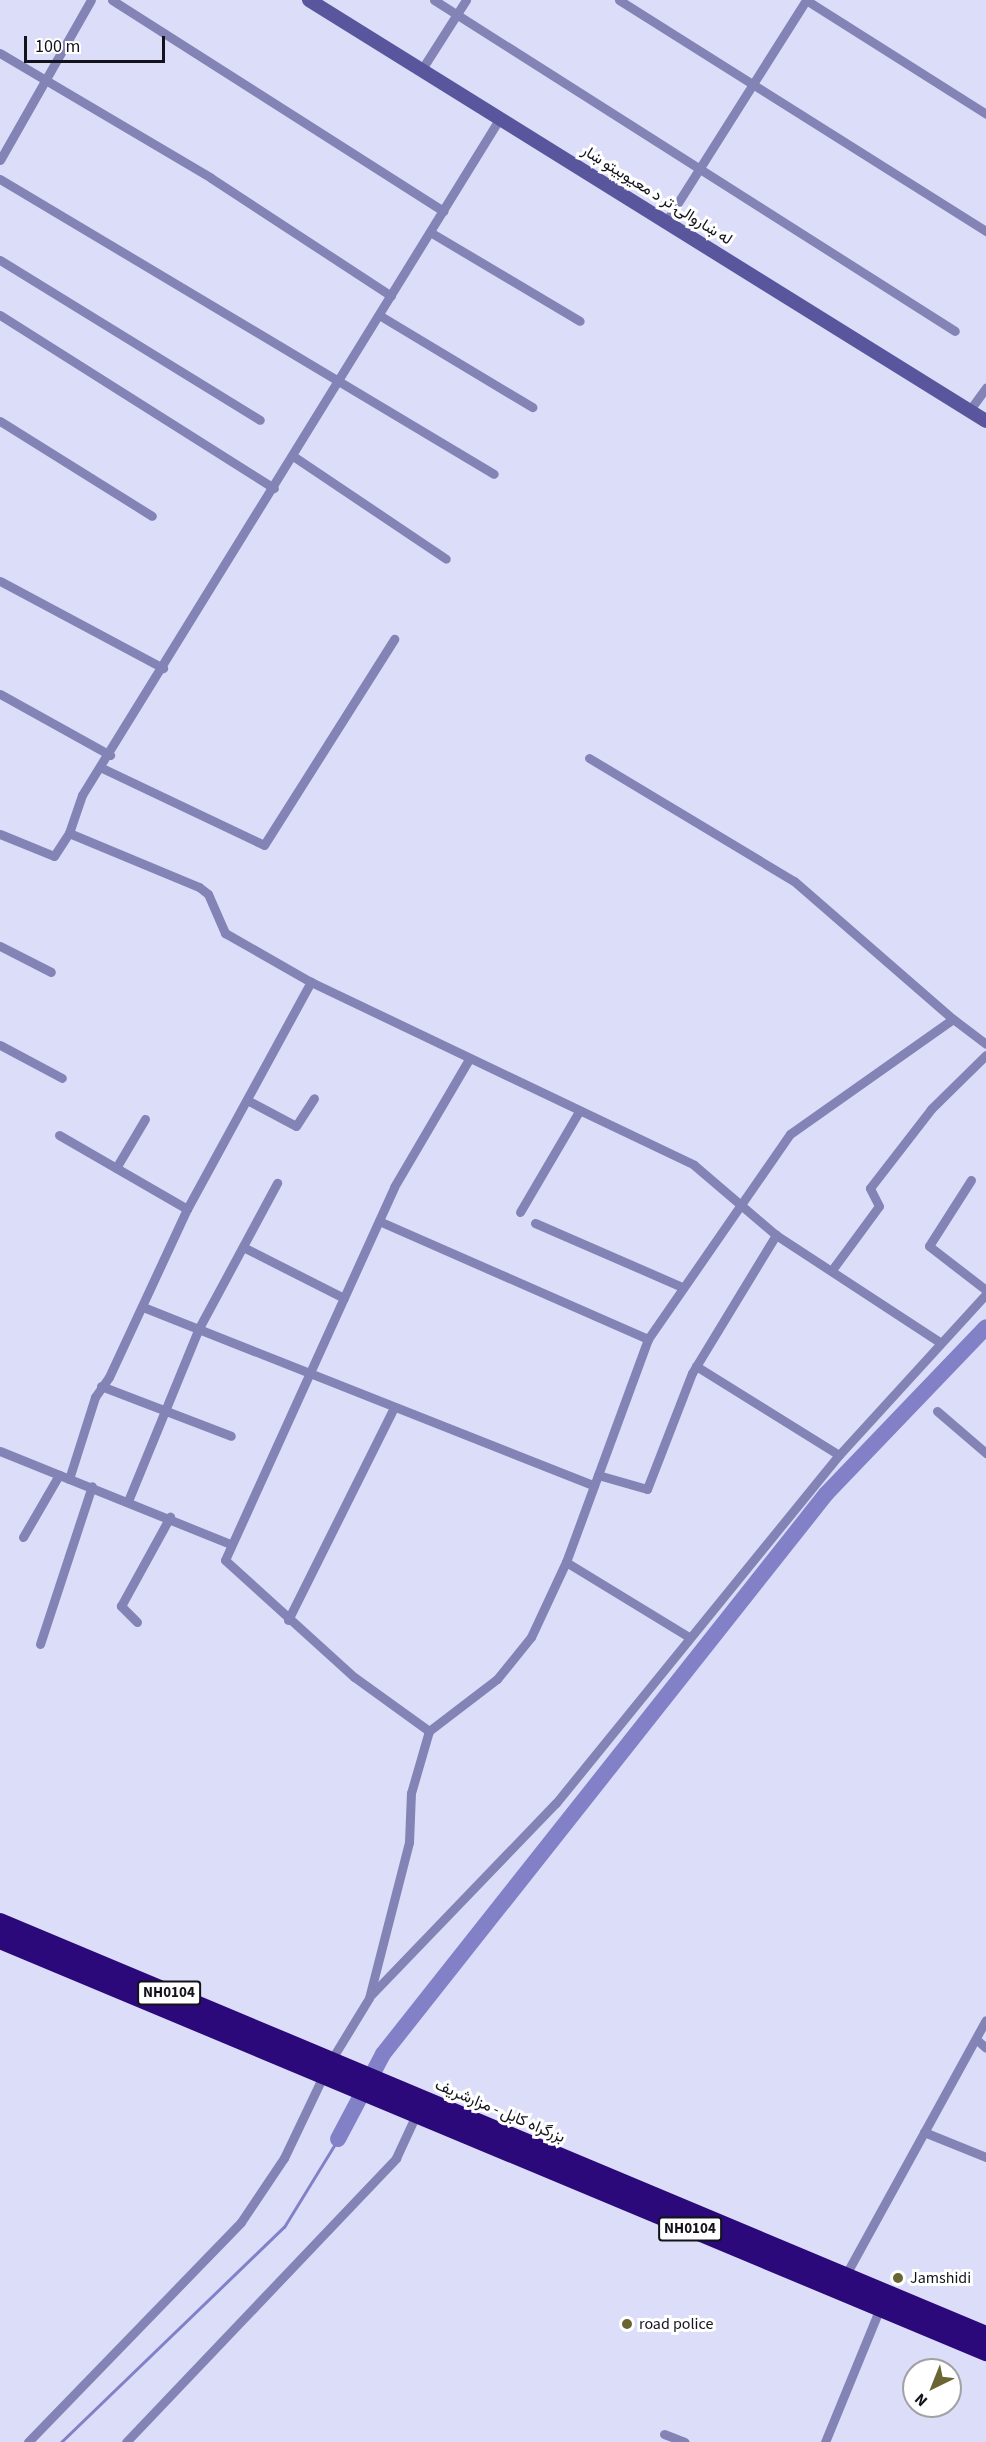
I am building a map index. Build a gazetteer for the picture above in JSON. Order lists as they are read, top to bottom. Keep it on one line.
{"streets":{"highway":["NH0104","بزرگراه کابل - مزارشریف"],"street":["له ښاروالۍ تر د معیوبیتو ښار"]},"places":["Jamshidi","road police"],"scale_bar":"100 m","north":"bottom left"}
